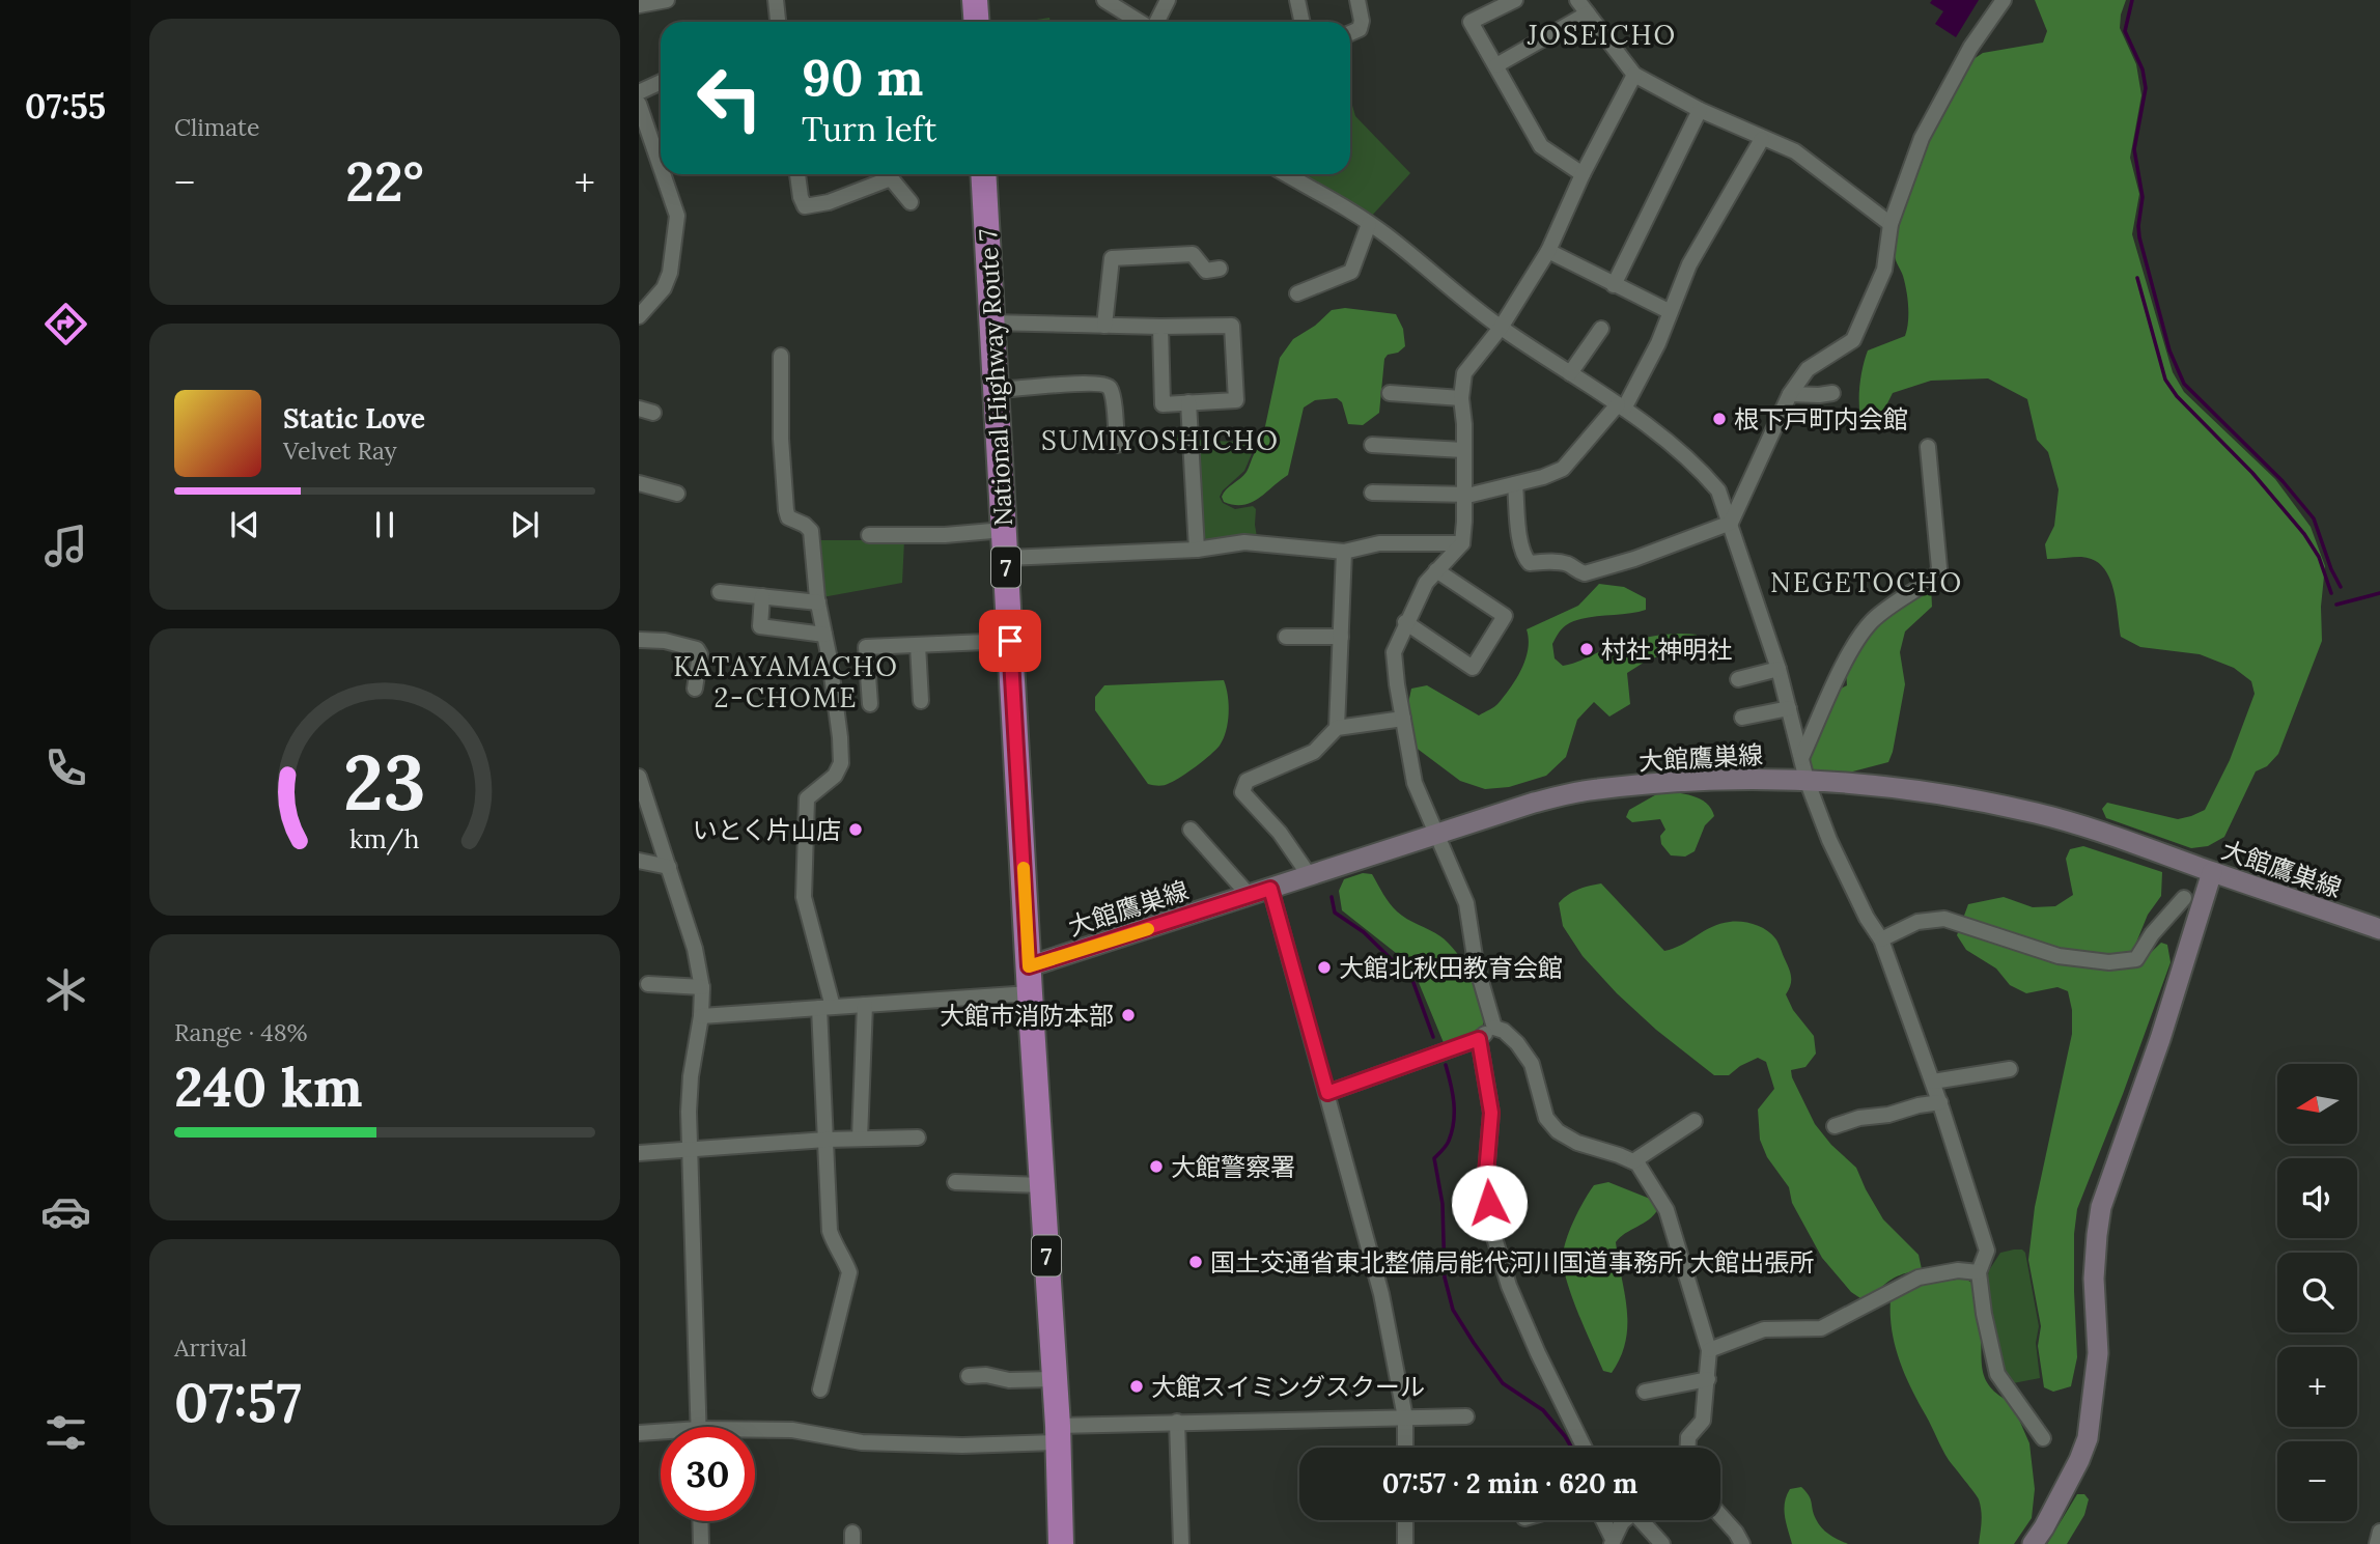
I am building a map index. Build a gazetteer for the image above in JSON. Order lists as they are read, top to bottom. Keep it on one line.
{"streets":{"highway":["National Highway Route 7","7"],"main road":["大館鷹巣線"]},"crossings":[["National Highway Route 7","大館鷹巣線"]],"districts":["JOSEICHO","SUMIYOSHICHO","NEGETOCHO","KATAYAMACHO 2-CHOME"],"places":["根下戸町内会館","村社 神明社","いとく片山店","大館北秋田教育会館","大館市消防本部","大館警察署","国土交通省東北整備局能代河川国道事務所 大館出張所","大館スイミングスクール"],"north":"left","page":{"tabs":"07:55","tile":["Climate",["Range · 48%","240 km"],["Arrival","07:57"]],"turn":["90 m","Turn left"],"heat":["−","22°","+"],"song":["Static Love","Velvet Ray"],"map_buttons":["+","−"],"limit":"30","trip":"07:57 · 2 min · 620 m","gauge":["23","km/h"]}}
